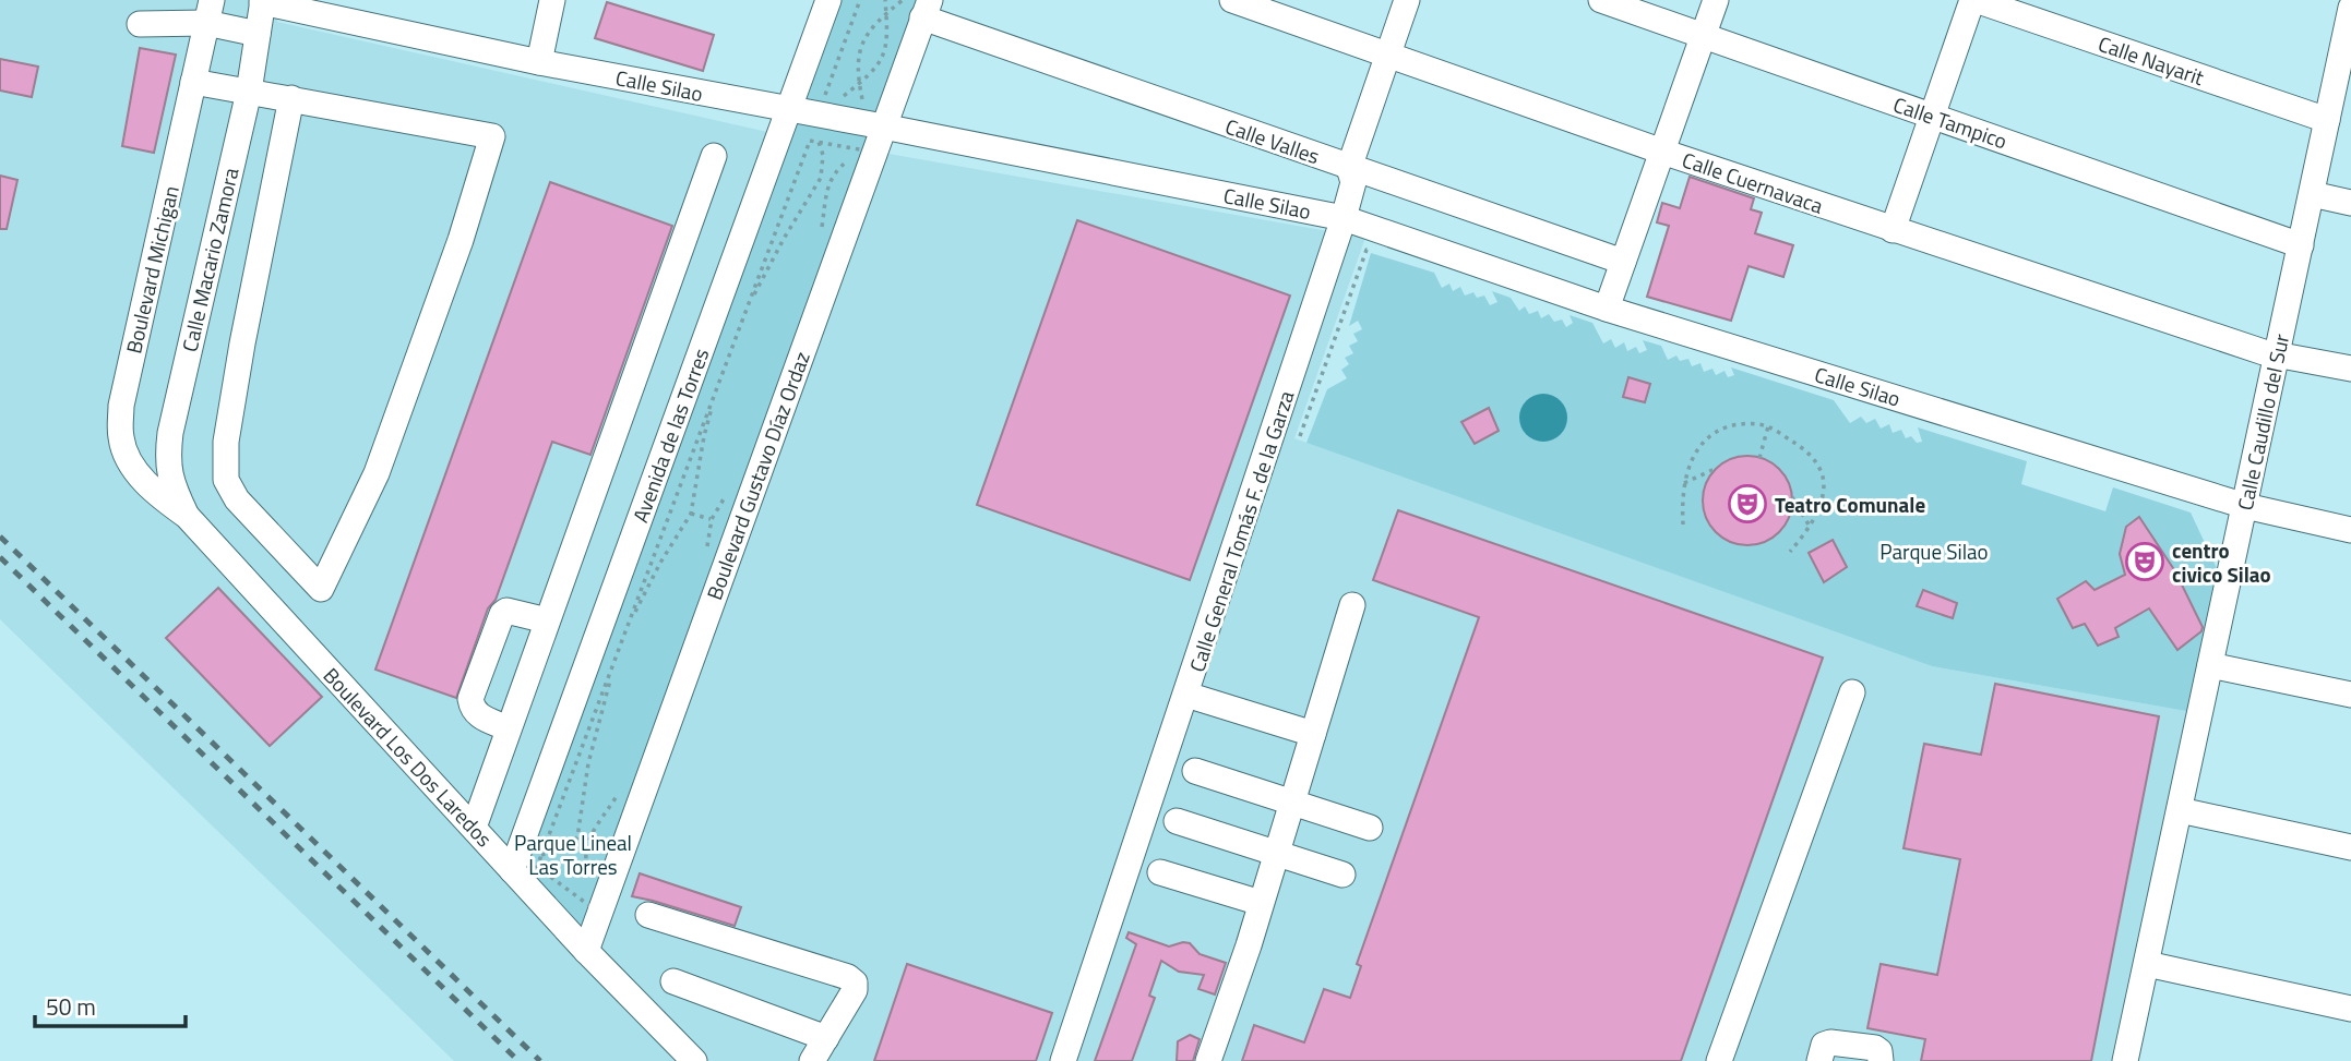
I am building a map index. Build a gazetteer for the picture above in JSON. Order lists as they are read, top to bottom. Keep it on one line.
{"streets":{"street":["Calle Nayarit","Calle Silao","Calle Tampico","Calle Valles","Calle Cuernavaca","Calle Macario Zamora","Boulevard Michigan","Calle Caudillo del Sur","Avenida de las Torres","Boulevard Gustavo Díaz Ordaz","Calle General Tomás F. de la Garza","Boulevard Los Dos Laredos"]},"crossings":[["Calle Nayarit","Calle Caudillo del Sur"],["Calle Silao","Calle Macario Zamora"],["Calle Silao","Calle Caudillo del Sur"],["Calle Silao","Avenida de las Torres"],["Calle Silao","Boulevard Gustavo Díaz Ordaz"],["Calle Silao","Calle General Tomás F. de la Garza"],["Calle Tampico","Calle Caudillo del Sur"],["Calle Valles","Boulevard Gustavo Díaz Ordaz"],["Calle Valles","Calle General Tomás F. de la Garza"],["Calle Cuernavaca","Calle Caudillo del Sur"],["Calle Cuernavaca","Calle General Tomás F. de la Garza"],["Calle Macario Zamora","Boulevard Michigan"],["Calle Macario Zamora","Boulevard Los Dos Laredos"],["Boulevard Michigan","Boulevard Los Dos Laredos"],["Avenida de las Torres","Boulevard Los Dos Laredos"],["Boulevard Gustavo Díaz Ordaz","Boulevard Los Dos Laredos"]],"parks":["Parque Silao","Parque Lineal Las Torres"],"places":{"theatre":["Teatro Comunale","centro civico Silao"]},"scale_bar":"50 m"}
